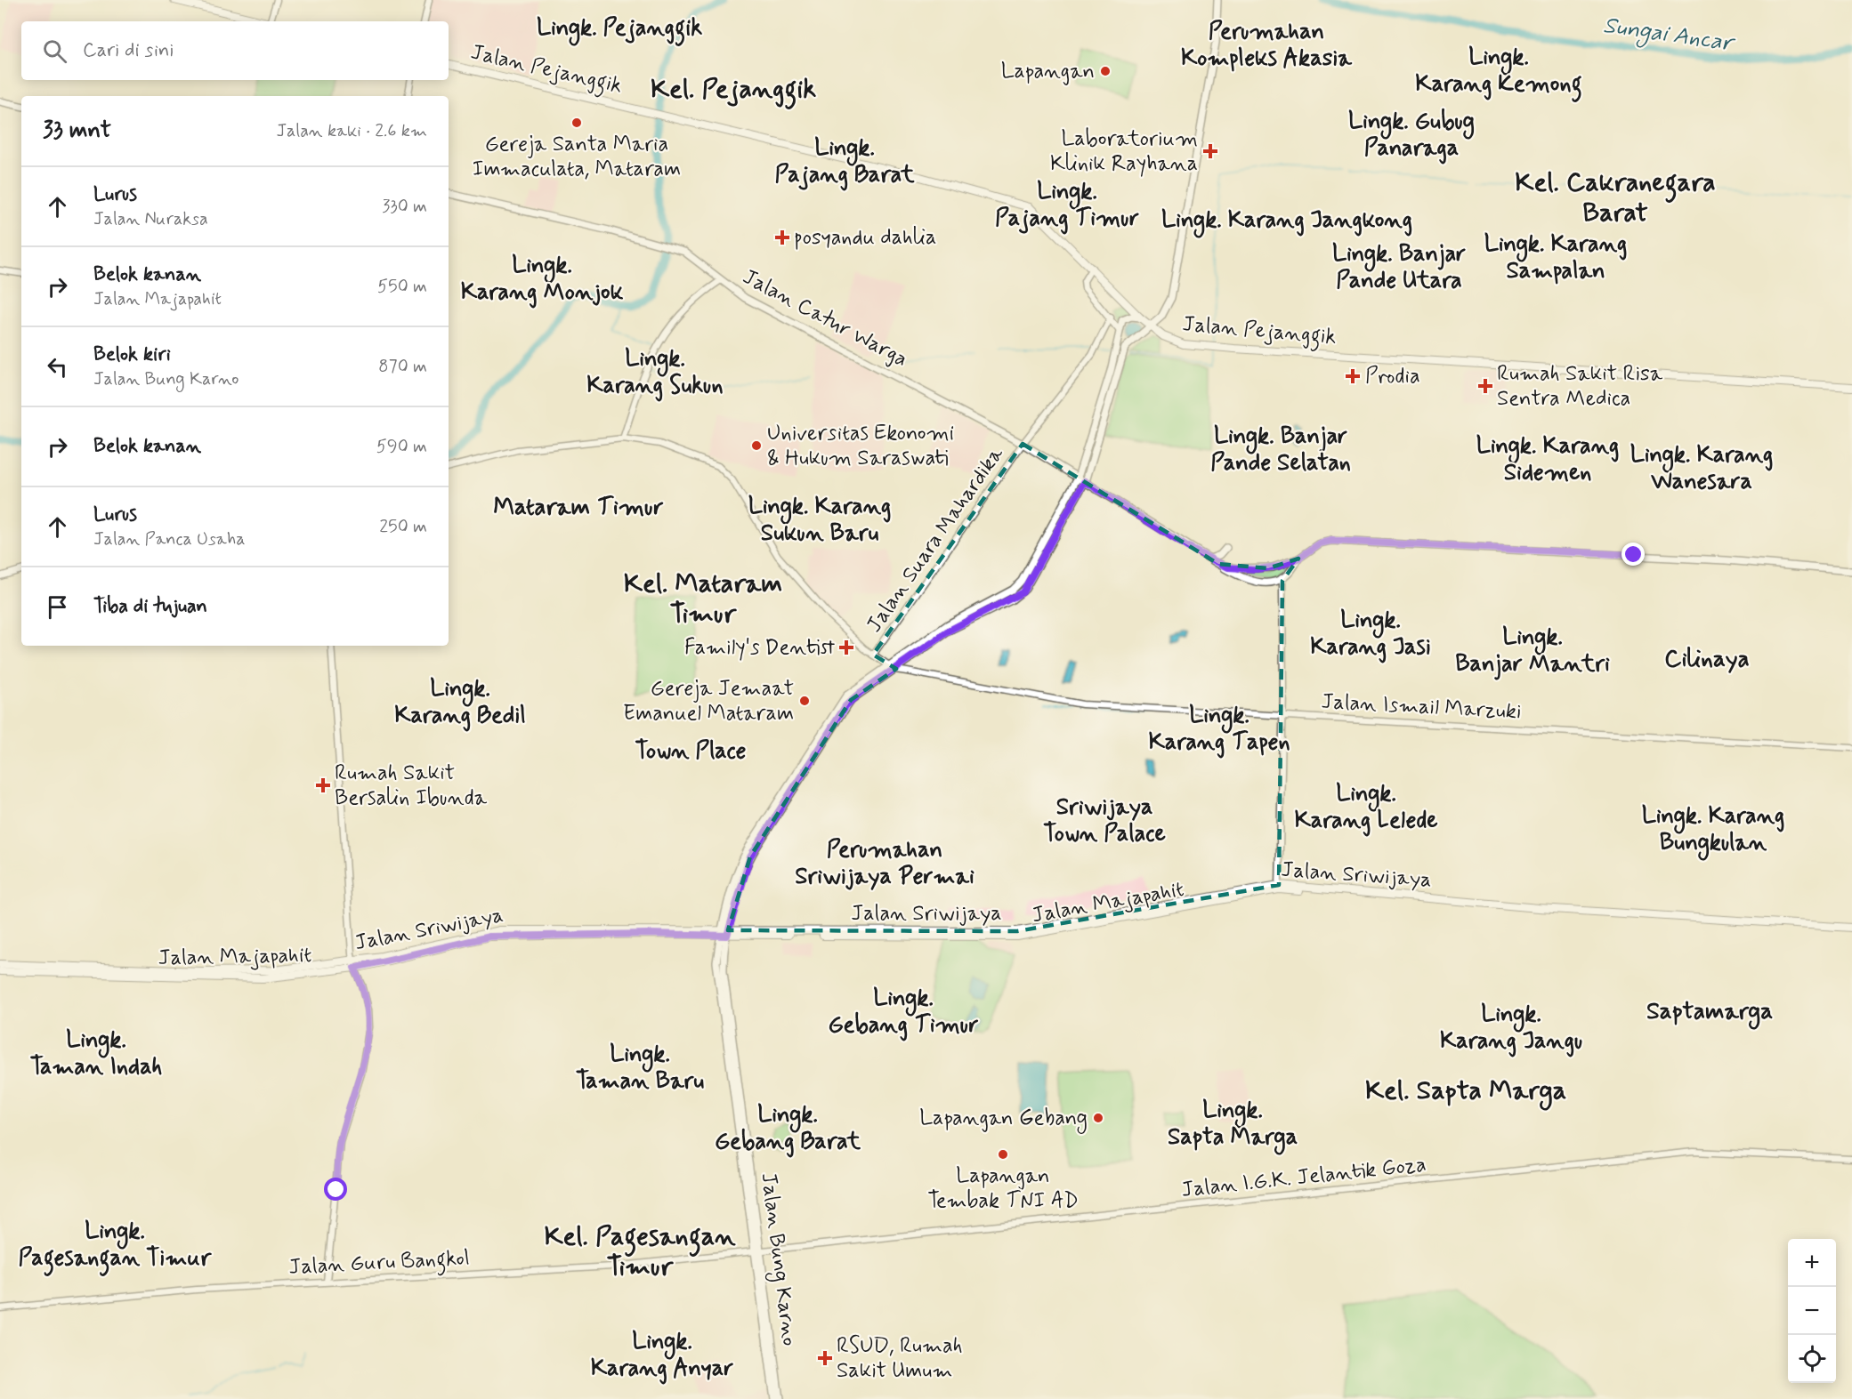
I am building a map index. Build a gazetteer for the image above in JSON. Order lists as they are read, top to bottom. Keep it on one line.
{"streets":{"main road":["Jalan Pejanggik","Jalan Catur Warga","Jalan Sriwijaya","Jalan Majapahit","Jalan Bung Karno"],"street":["Jalan Suara Mahardika","Jalan Ismail Marzuki","Jalan I.G.K. Jelantik Goza","Jalan Guru Bangkol"]},"crossings":[["Jalan Catur Warga","Jalan Suara Mahardika"],["Jalan Sriwijaya","Jalan Majapahit"],["Jalan I.G.K. Jelantik Goza","Jalan Bung Karno"],["Jalan I.G.K. Jelantik Goza","Jalan Guru Bangkol"],["Jalan Bung Karno","Jalan Guru Bangkol"]],"districts":["Lingk. Pejanggik","Perumahan Kompleks Akasia","Lingk. Karang Kemong","Kel. Pejanggik","Lingk. Gubug Panaraga","Lingk. Pajang Barat","Kel. Cakranegara Barat","Lingk. Pajang Timur","Lingk. Karang Jangkong","Lingk. Karang Sampalan","Lingk. Banjar Pande Utara","Lingk. Karang Monjok","Lingk. Karang Sukun","Lingk. Banjar Pande Selatan","Lingk. Karang Sidemen","Lingk. Karang Wanesara","Mataram Timur","Lingk. Karang Sukun Baru","Kel. Mataram Timur","Lingk. Karang Jasi","Lingk. Banjar Mantri","Cilinaya","Lingk. Karang Bedil","Lingk. Karang Tapen","Town Place","Lingk. Karang Lelede","Sriwijaya Town Palace","Lingk. Karang Bungkulan","Perumahan Sriwijaya Permai","Lingk. Gebang Timur","Saptamarga","Lingk. Karang Jangu","Lingk. Taman Indah","Lingk. Taman Baru","Kel. Sapta Marga","Lingk. Sapta Marga","Lingk. Gebang Barat","Lingk. Pagesangan Timur","Kel. Pagesangan Timur","Lingk. Karang Anyar"],"water":["Sungai Ancar"],"places":{"other":["Lapangan","Gereja Santa Maria Immaculata, Mataram","Universitas Ekonomi & Hukum Saraswati","Gereja Jemaat Emanuel Mataram","Lapangan Gebang","Lapangan Tembak TNI AD"],"health":["Laboratorium Klinik Rayhana","posyandu dahlia","Prodia","Rumah Sakit Risa Sentra Medica","Family's Dentist","Rumah Sakit Bersalin Ibunda","RSUD, Rumah Sakit Umum"]},"page":{"search":"Cari di sini","heading":["33 mnt","Jalan kaki · 2.6 km"],"list":[["Lurus","Jalan Nuraksa","330 m"],["Belok kanan","Jalan Majapahit","550 m"],["Belok kiri","Jalan Bung Karno","870 m"],["Belok kanan","590 m"],["Lurus","Jalan Panca Usaha","250 m"],"Tiba di tujuan"],"map_buttons":["+","−"]}}
